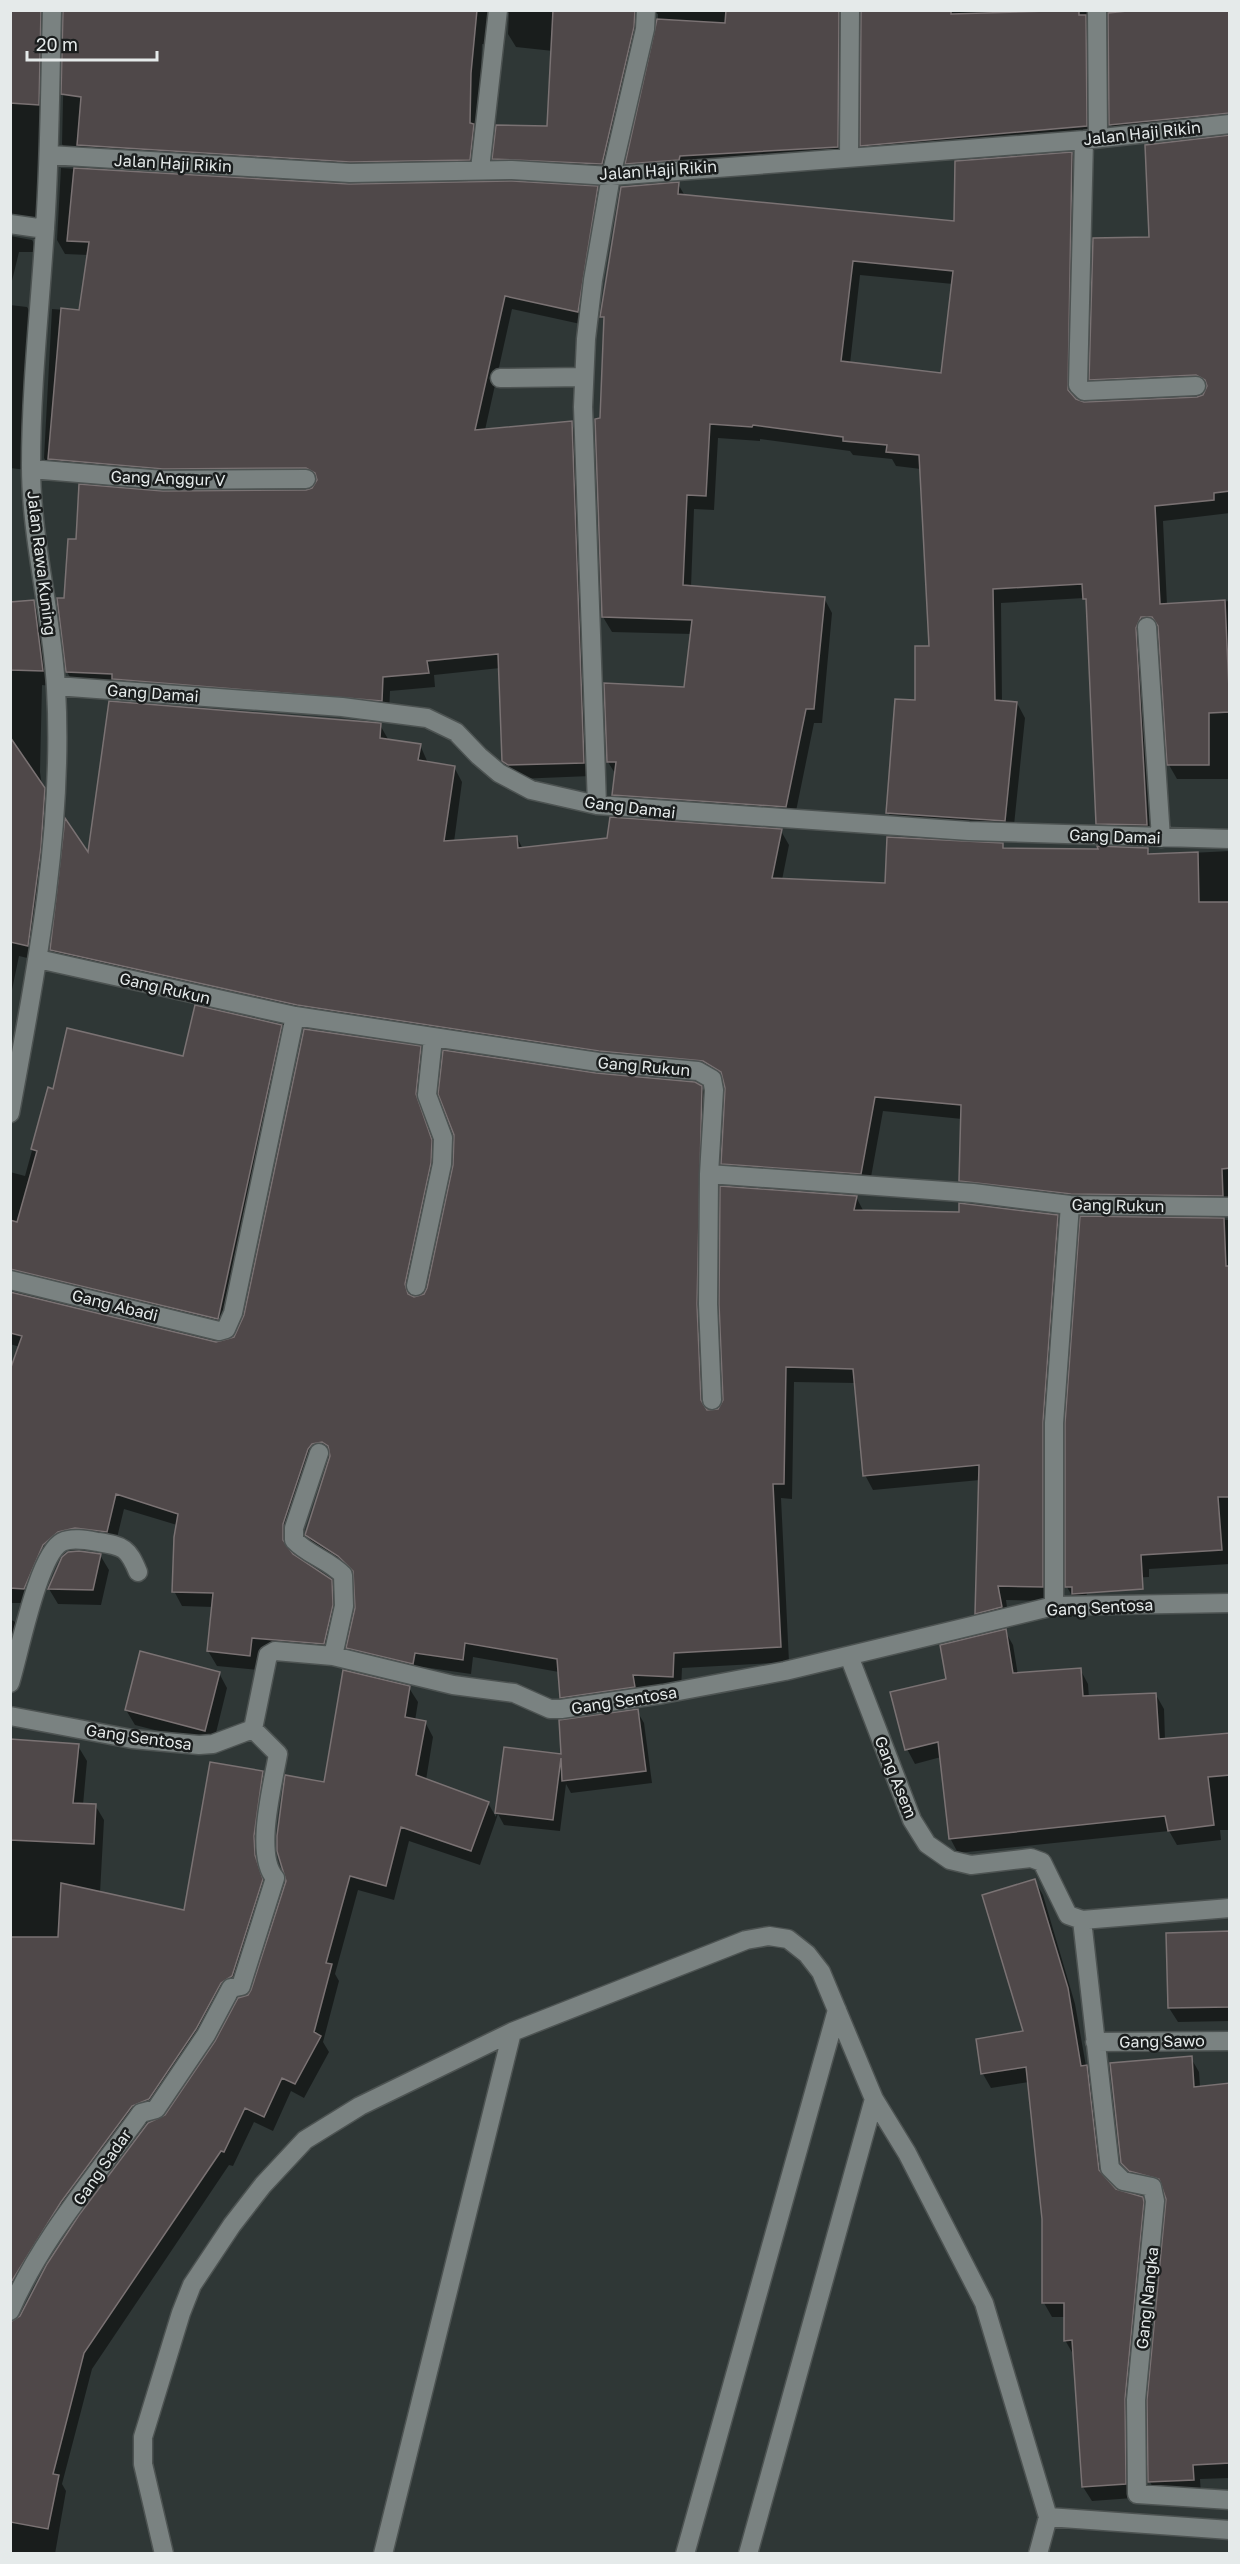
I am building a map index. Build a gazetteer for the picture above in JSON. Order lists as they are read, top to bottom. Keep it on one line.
{"streets":{"street":["Jalan Haji Rikin","Gang Anggur V","Jalan Rawa Kuning","Gang Damai","Gang Rukun","Gang Abadi","Gang Sentosa","Gang Asem","Gang Sawo","Gang Sadar","Gang Nangka"]},"crossings":[["Jalan Haji Rikin","Jalan Rawa Kuning"],["Gang Anggur V","Jalan Rawa Kuning"],["Jalan Rawa Kuning","Gang Damai"],["Jalan Rawa Kuning","Gang Rukun"],["Gang Rukun","Gang Abadi"],["Gang Sentosa","Gang Asem"],["Gang Sentosa","Gang Sadar"],["Gang Sawo","Gang Nangka"]],"scale_bar":"20 m"}
